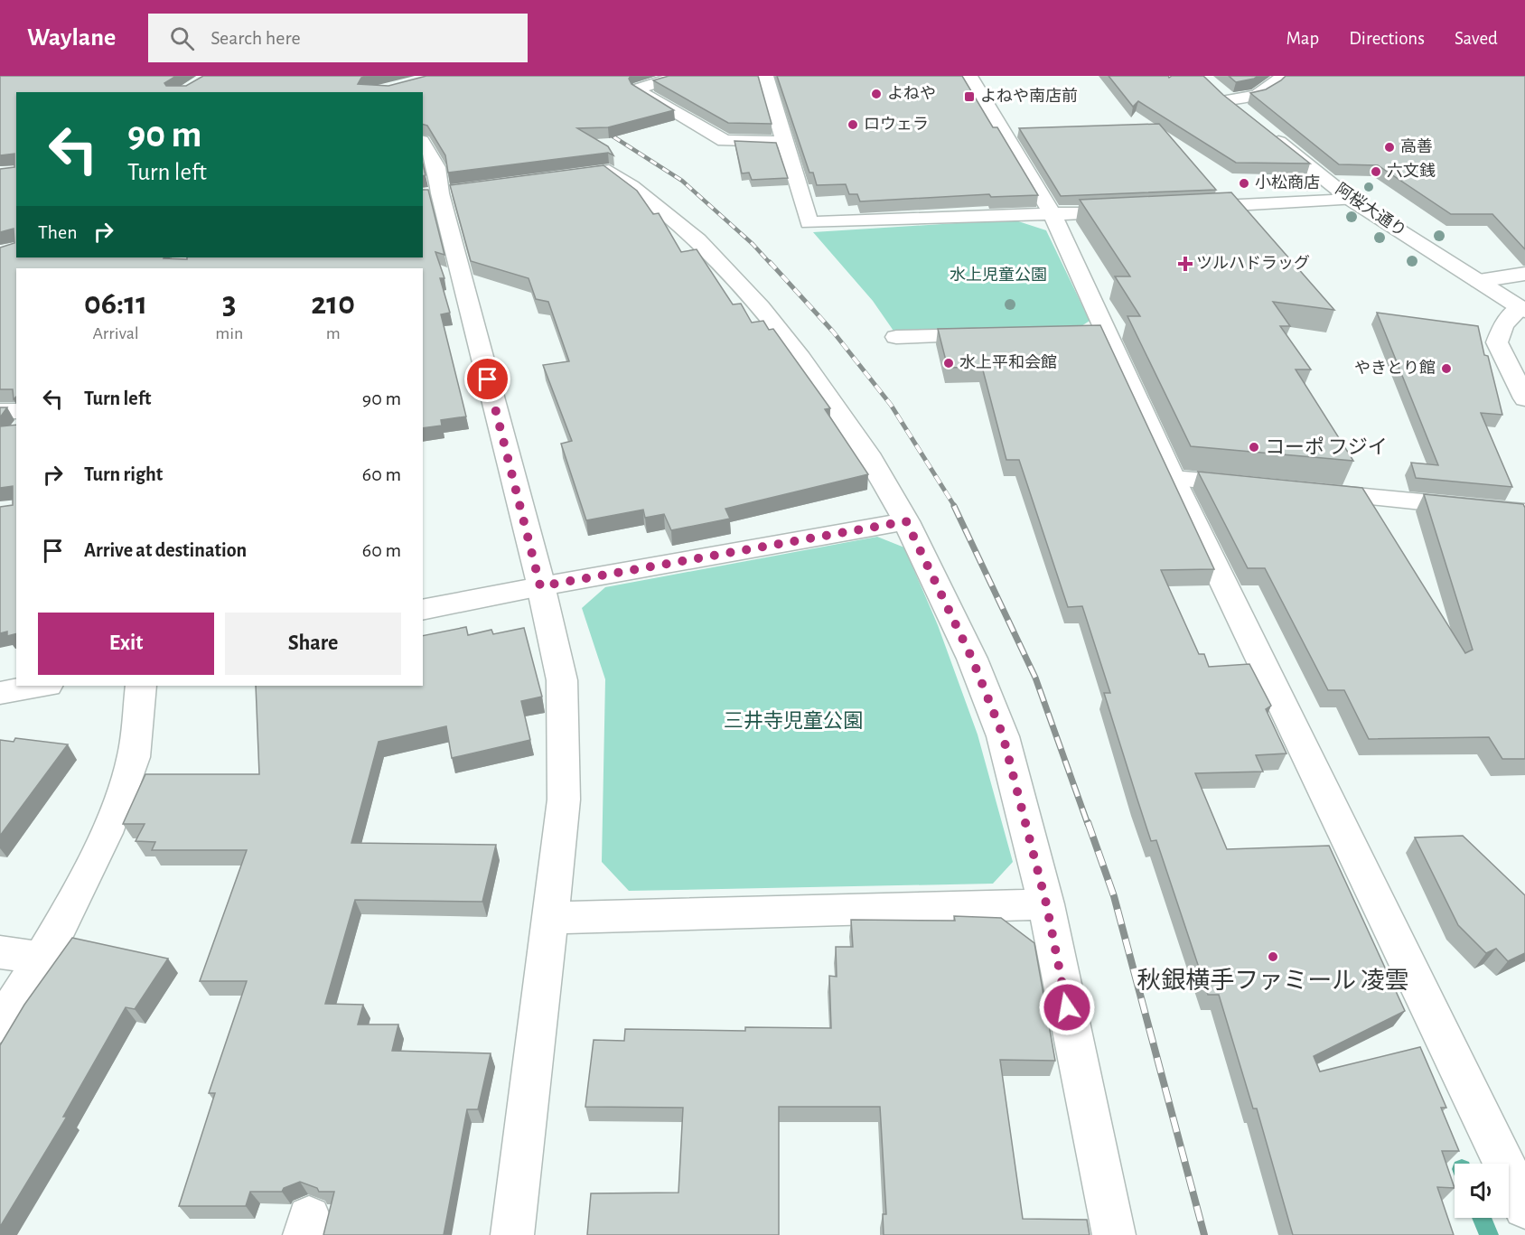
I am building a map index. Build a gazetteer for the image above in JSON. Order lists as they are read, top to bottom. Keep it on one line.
{"streets":{"street":["阿桜大通り"]},"parks":["水上児童公園","三井寺児童公園"],"places":{"other":["よねや","ロウェラ","高善","六文銭","小松商店","水上平和会館","やきとり館","コーポ フジイ","秋銀横手ファミール 凌雲"],"transit":["よねや南店前"],"health":["ツルハドラッグ"]},"page":{"header":"Waylane","search":"Search here","nav":["Map","Directions","Saved"],"turn":["90 m","Turn left"],"then":"Then","eta":["06:11","Arrival","3","min","210","m"],"list":[{"name":"Turn left","value":"90 m"},{"name":"Turn right","value":"60 m"},{"name":"Arrive at destination","value":"60 m"}],"buttons":["Exit","Share"]}}
